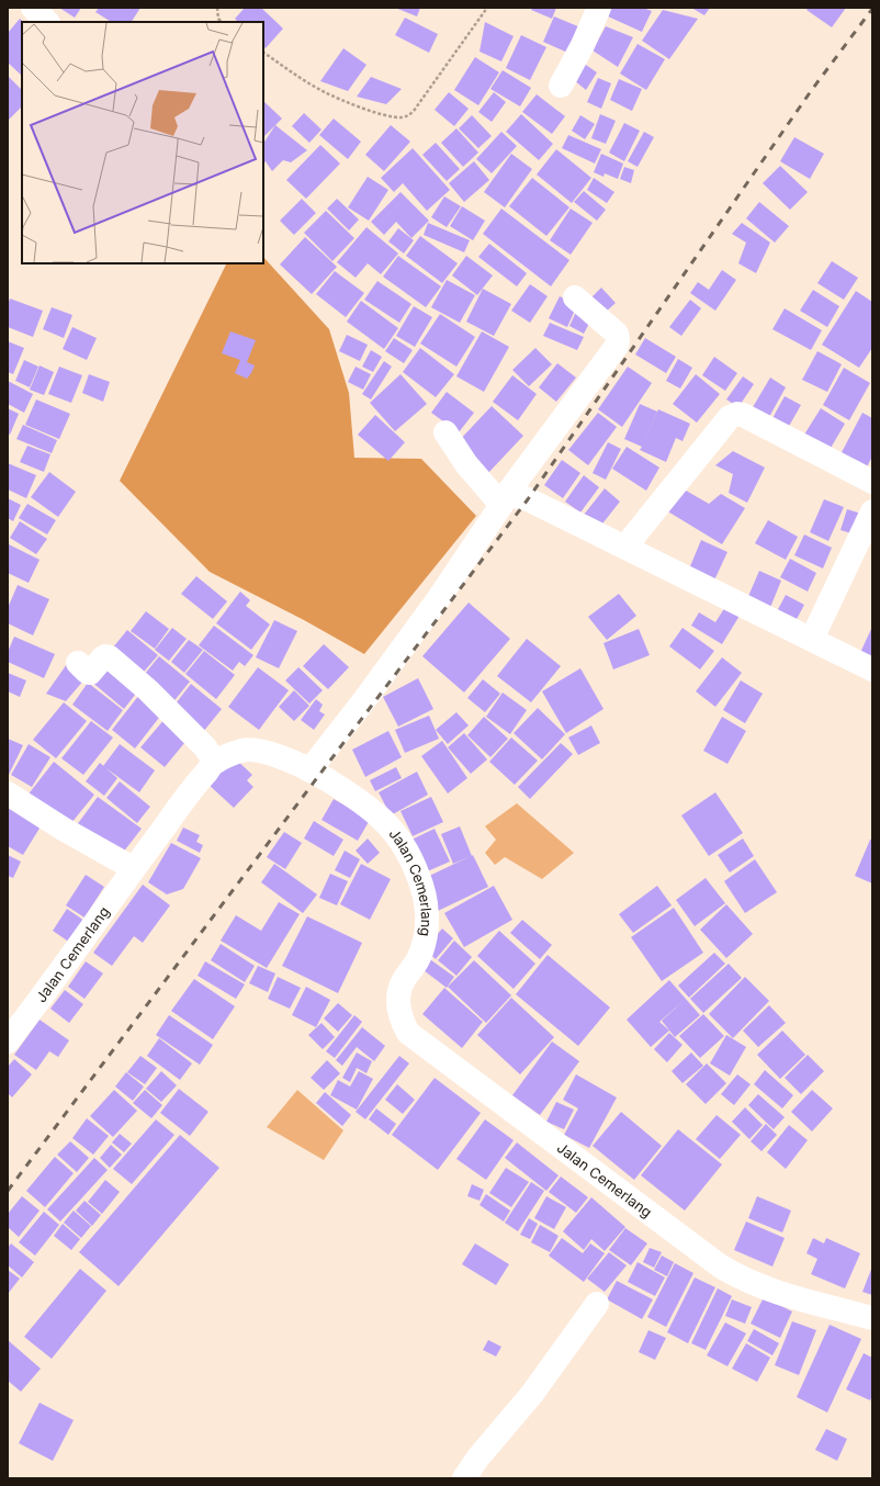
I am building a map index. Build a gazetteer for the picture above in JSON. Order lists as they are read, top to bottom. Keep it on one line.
{"streets":{"street":["Jalan Cemerlang"]}}
